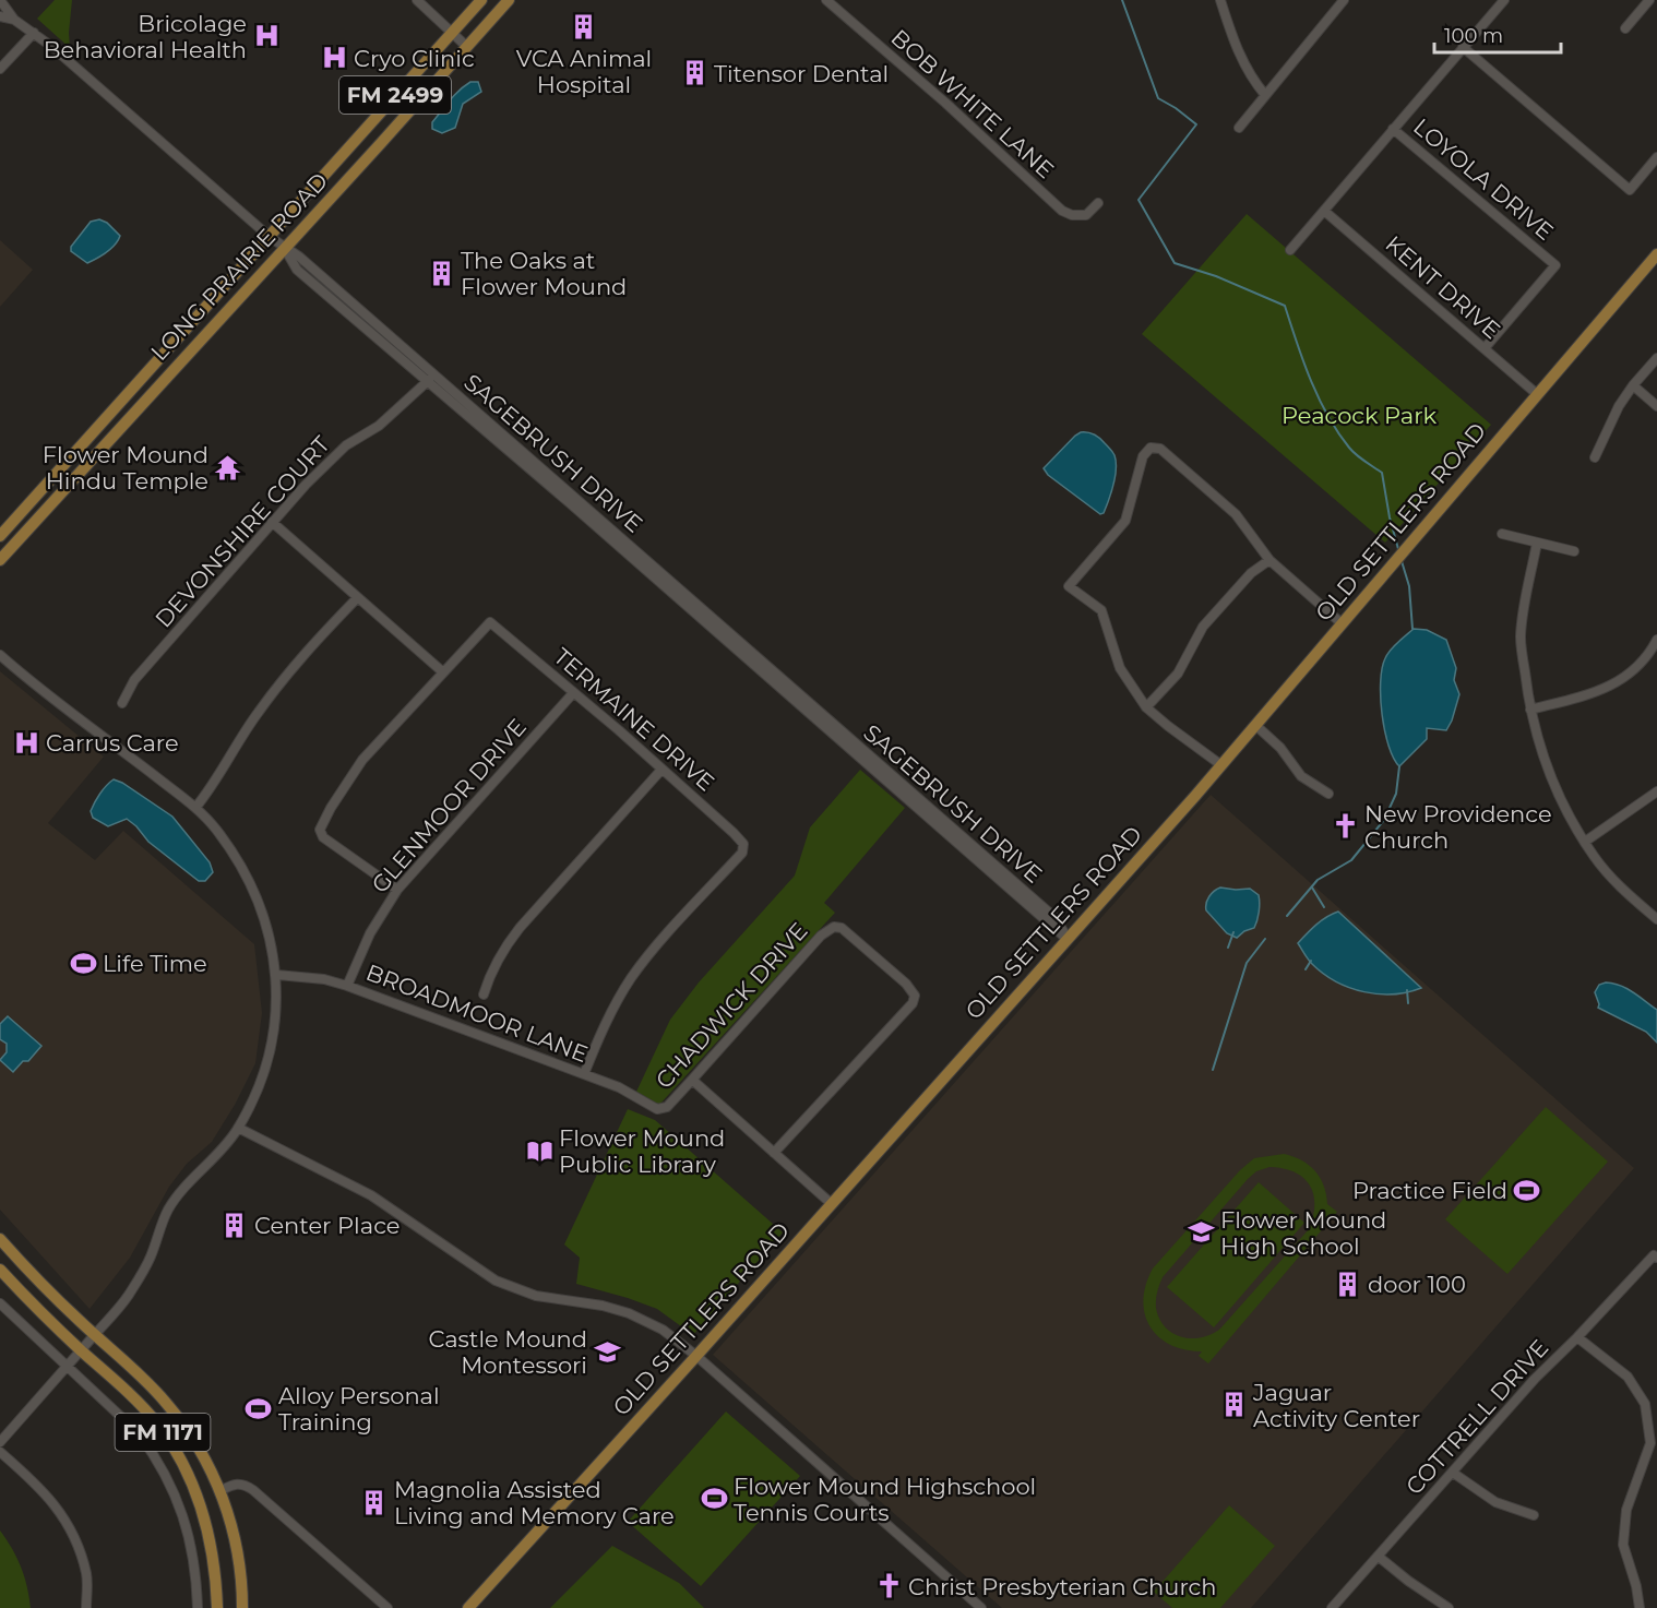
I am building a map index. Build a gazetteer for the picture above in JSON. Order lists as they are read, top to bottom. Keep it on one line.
{"streets":{"main road":["FM 2499","LONG PRAIRIE ROAD","OLD SETTLERS ROAD","FM 1171"],"street":["BOB WHITE LANE","LOYOLA DRIVE","KENT DRIVE","SAGEBRUSH DRIVE","DEVONSHIRE COURT","TERMAINE DRIVE","GLENMOOR DRIVE","CHADWICK DRIVE","BROADMOOR LANE","COTTRELL DRIVE"]},"crossings":[["LOYOLA DRIVE","KENT DRIVE"],["LONG PRAIRIE ROAD","SAGEBRUSH DRIVE"],["KENT DRIVE","OLD SETTLERS ROAD"],["SAGEBRUSH DRIVE","OLD SETTLERS ROAD"],["SAGEBRUSH DRIVE","DEVONSHIRE COURT"],["TERMAINE DRIVE","GLENMOOR DRIVE"],["TERMAINE DRIVE","BROADMOOR LANE"],["GLENMOOR DRIVE","BROADMOOR LANE"],["CHADWICK DRIVE","BROADMOOR LANE"]],"parks":["Peacock Park"],"places":{"building":["VCA Animal Hospital","Titensor Dental","The Oaks at Flower Mound","Center Place","door 100","Jaguar Activity Center","Magnolia Assisted Living and Memory Care"],"hospital":["Bricolage Behavioral Health","Cryo Clinic","Carrus Care"],"temple":["Flower Mound Hindu Temple"],"church":["New Providence Church","Christ Presbyterian Church"],"sports":["Life Time","Practice Field","Alloy Personal Training","Flower Mound Highschool Tennis Courts"],"library":["Flower Mound Public Library"],"school or university":["Flower Mound High School","Castle Mound Montessori"]},"scale_bar":"100 m"}
